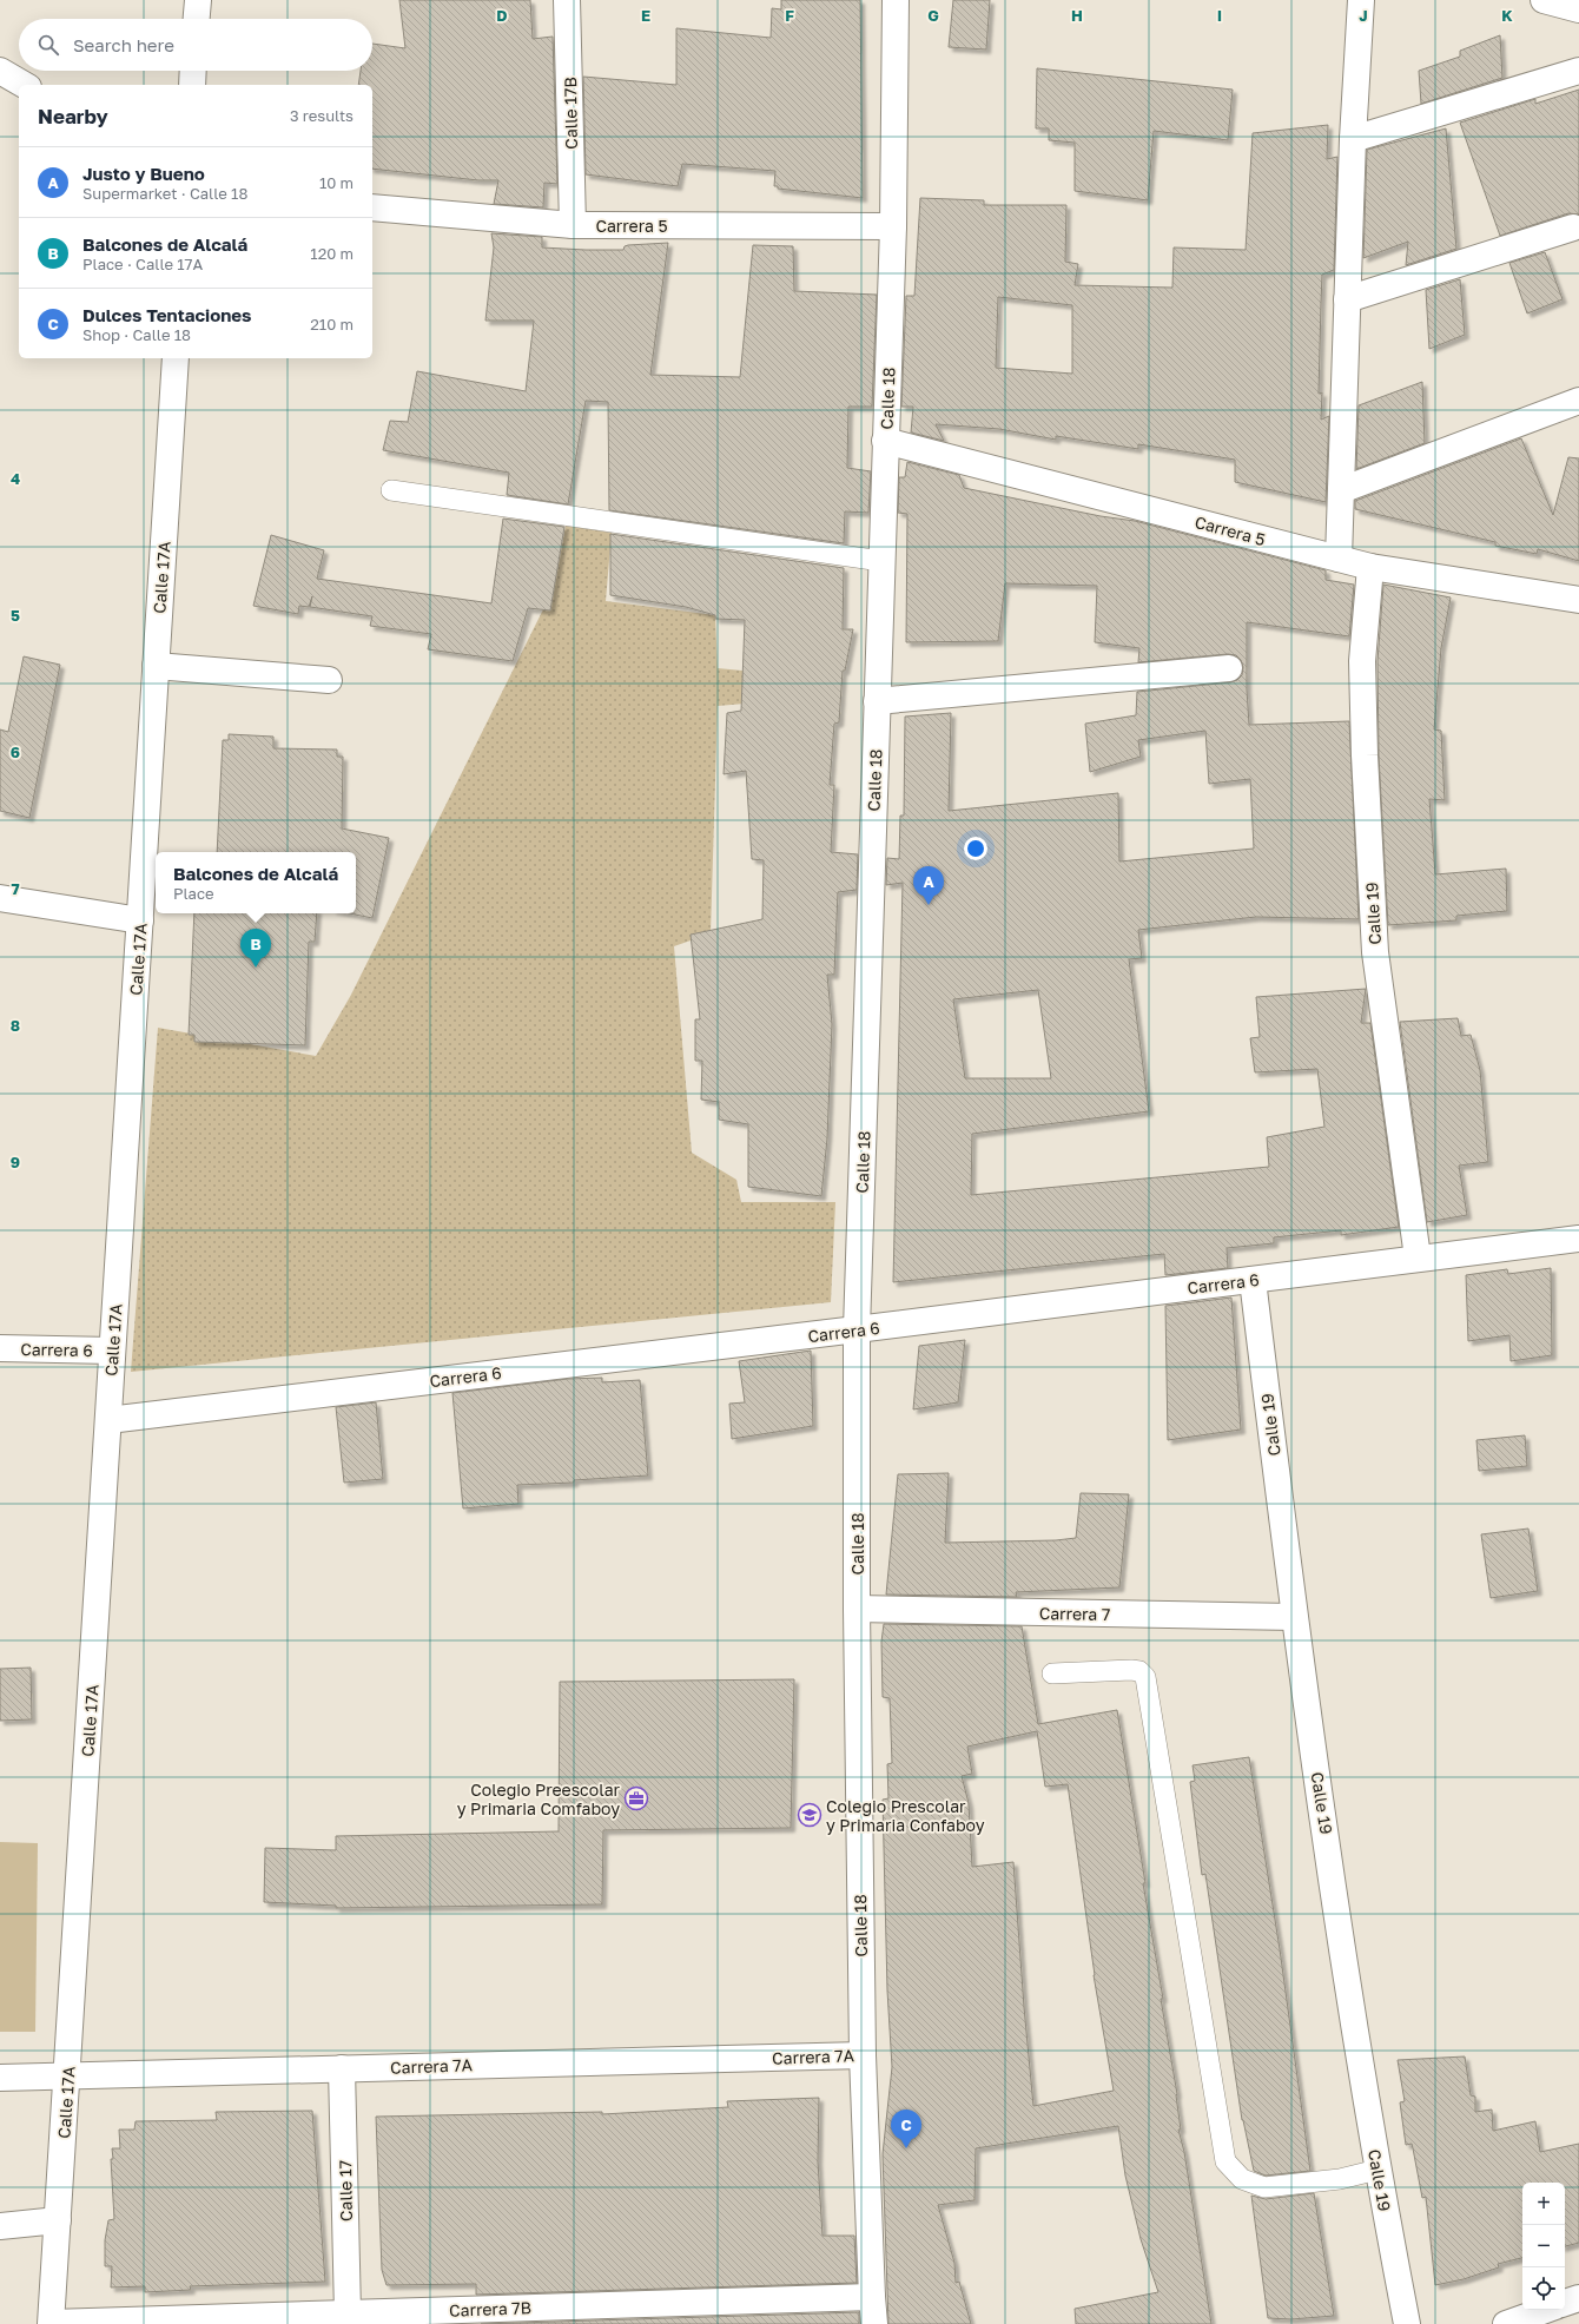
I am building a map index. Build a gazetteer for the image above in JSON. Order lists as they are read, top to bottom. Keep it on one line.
{"streets":{"street":["Calle 17B","Carrera 5","Calle 18","Calle 17A","Calle 19","Carrera 6","Carrera 7","Carrera 7A","Calle 17","Carrera 7B"]},"crossings":[["Calle 17B","Carrera 5"],["Carrera 5","Calle 18"],["Carrera 5","Calle 19"],["Calle 18","Carrera 6"],["Calle 18","Carrera 7"],["Calle 18","Carrera 7A"],["Calle 18","Carrera 7B"],["Calle 17A","Carrera 6"],["Calle 17A","Carrera 7A"],["Calle 17A","Carrera 7B"],["Calle 19","Carrera 6"],["Calle 19","Carrera 7"],["Carrera 7A","Calle 17"],["Calle 17","Carrera 7B"]],"places":{"office":["Colegio Preescolar y Primaria Comfaboy"],"school or university":["Colegio Prescolar y Primaria Confaboy"]},"page":{"search":"Search here","heading":["Nearby","3 results"],"list":[{"mark":"A","name":"Justo y Bueno","note":"Supermarket · Calle 18","value":"10 m"},{"mark":"B","name":"Balcones de Alcalá","note":"Place · Calle 17A","value":"120 m"},{"mark":"C","name":"Dulces Tentaciones","note":"Shop · Calle 18","value":"210 m"}],"popup":["Balcones de Alcalá","Place"],"pins":["A","B","C"],"map_buttons":["+","−"]},"grid":{"columns":["D","E","F","G","H","I","J","K"],"rows":["4","5","6","7","8","9"]}}
